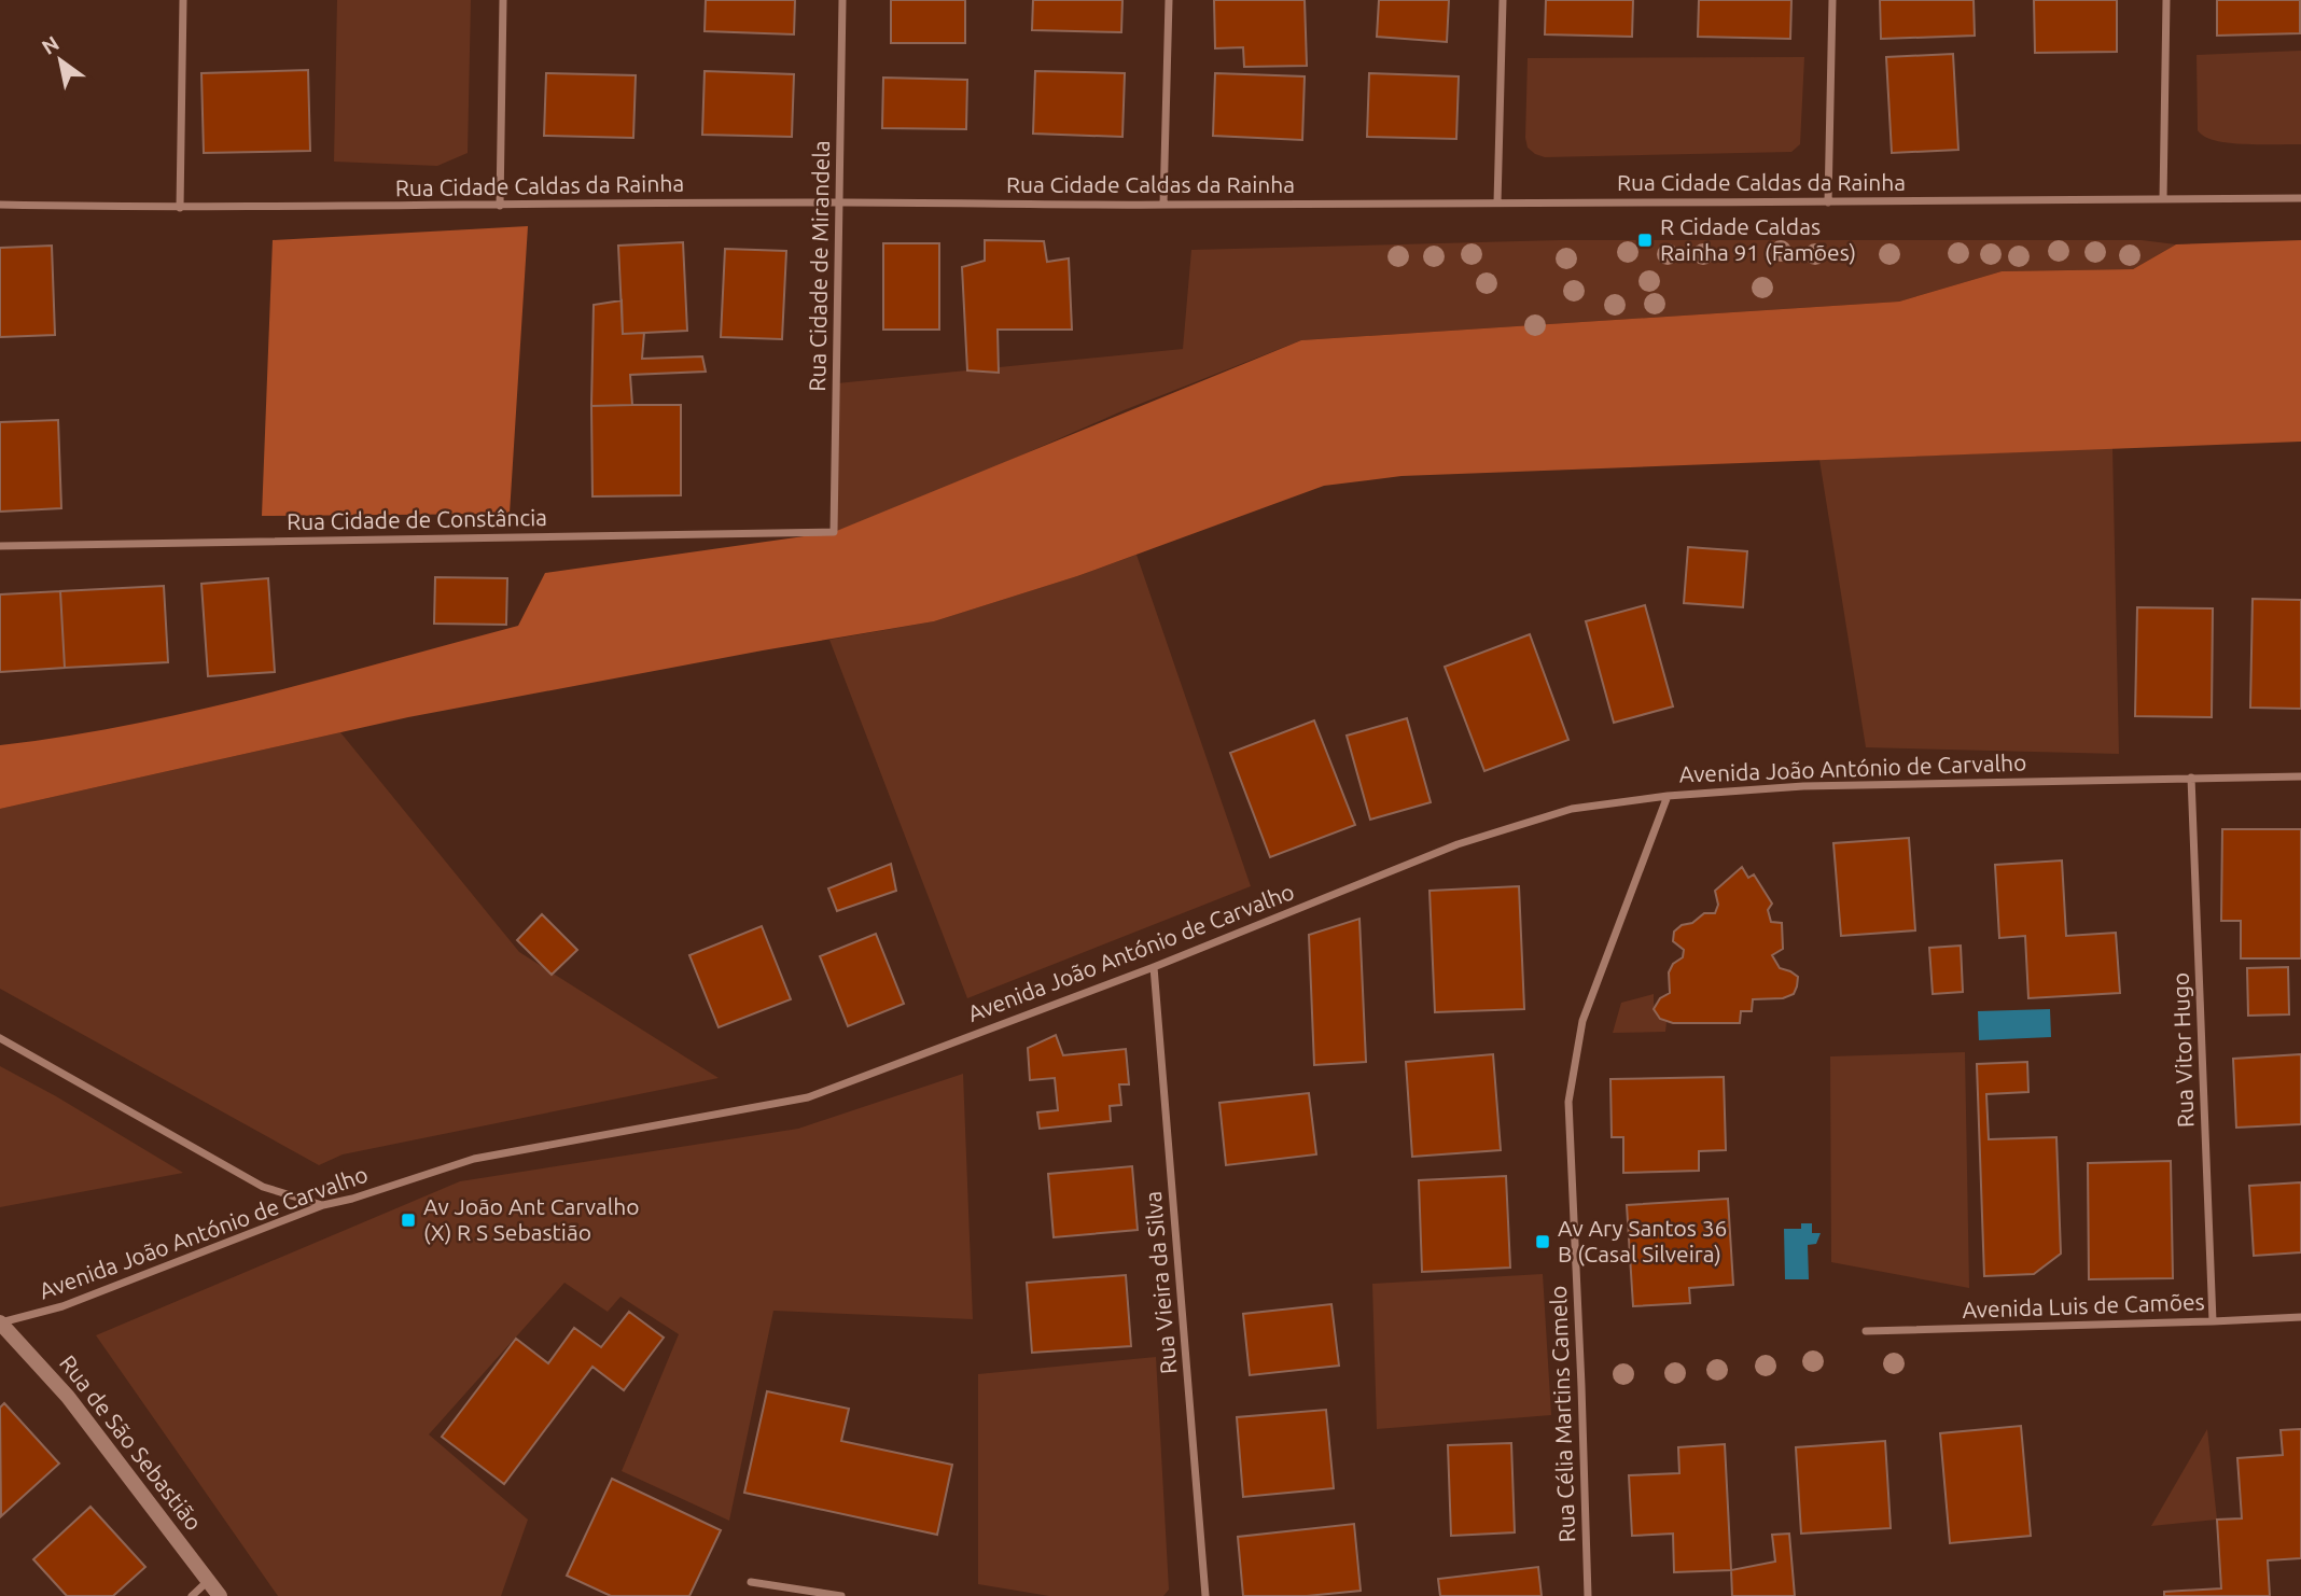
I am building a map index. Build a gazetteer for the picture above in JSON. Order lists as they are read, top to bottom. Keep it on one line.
{"streets":{"street":["Rua Cidade Caldas da Rainha","Rua Cidade de Mirandela","Rua Cidade de Constância","Avenida João António de Carvalho","Rua Vitor Hugo","Rua Vieira da Silva","Avenida Luis de Camões","Rua Célia Martins Camelo","Rua de São Sebastião"]},"crossings":[["Rua Cidade Caldas da Rainha","Rua Cidade de Mirandela"],["Rua Cidade de Mirandela","Rua Cidade de Constância"],["Avenida João António de Carvalho","Rua Vitor Hugo"],["Avenida João António de Carvalho","Rua Vieira da Silva"],["Avenida João António de Carvalho","Rua Célia Martins Camelo"],["Avenida João António de Carvalho","Rua de São Sebastião"],["Rua Vitor Hugo","Avenida Luis de Camões"]],"places":{"transit":["R Cidade Caldas Rainha 91 (Famões)","Av João Ant Carvalho (X) R S Sebastião","Av Ary Santos 36 B (Casal Silveira)"]},"north":"top left"}
